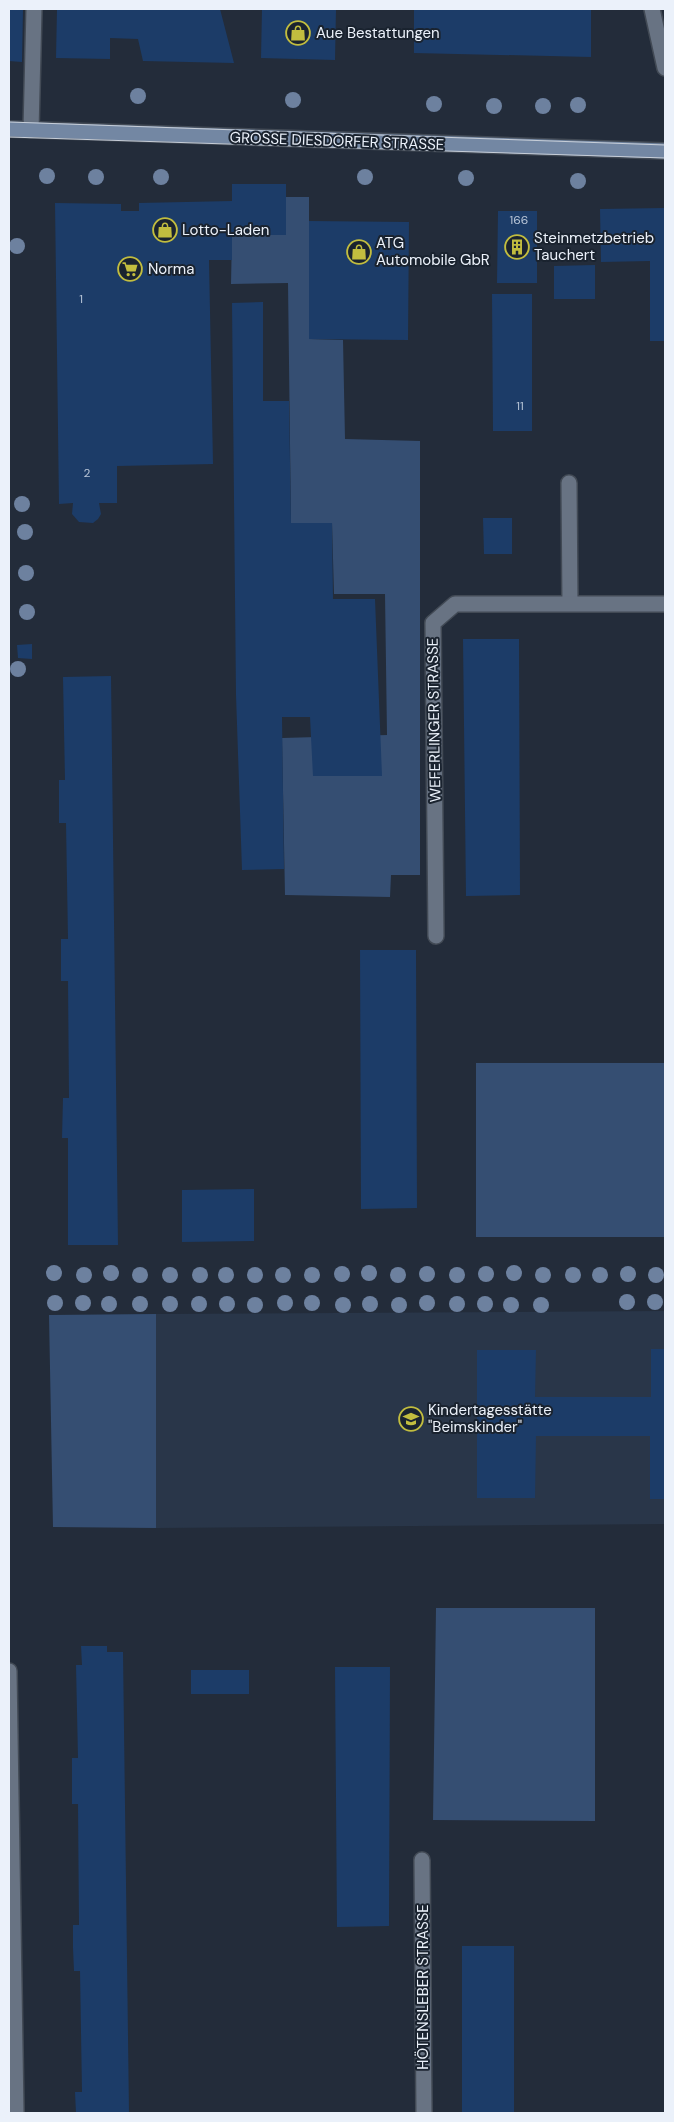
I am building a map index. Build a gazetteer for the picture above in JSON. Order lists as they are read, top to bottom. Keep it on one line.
{"streets":{"main road":["GROSSE DIESDORFER STRASSE"],"street":["WEFERLINGER STRASSE","HÖTENSLEBER STRASSE"]},"places":{"shop":["Aue Bestattungen","Lotto-Laden","ATG Automobile GbR"],"building":["Steinmetzbetrieb Tauchert"],"supermarket":["Norma"],"school or university":["Kindertagesstätte \"Beimskinder\""]},"house_numbers":["166","1","11","2"]}
